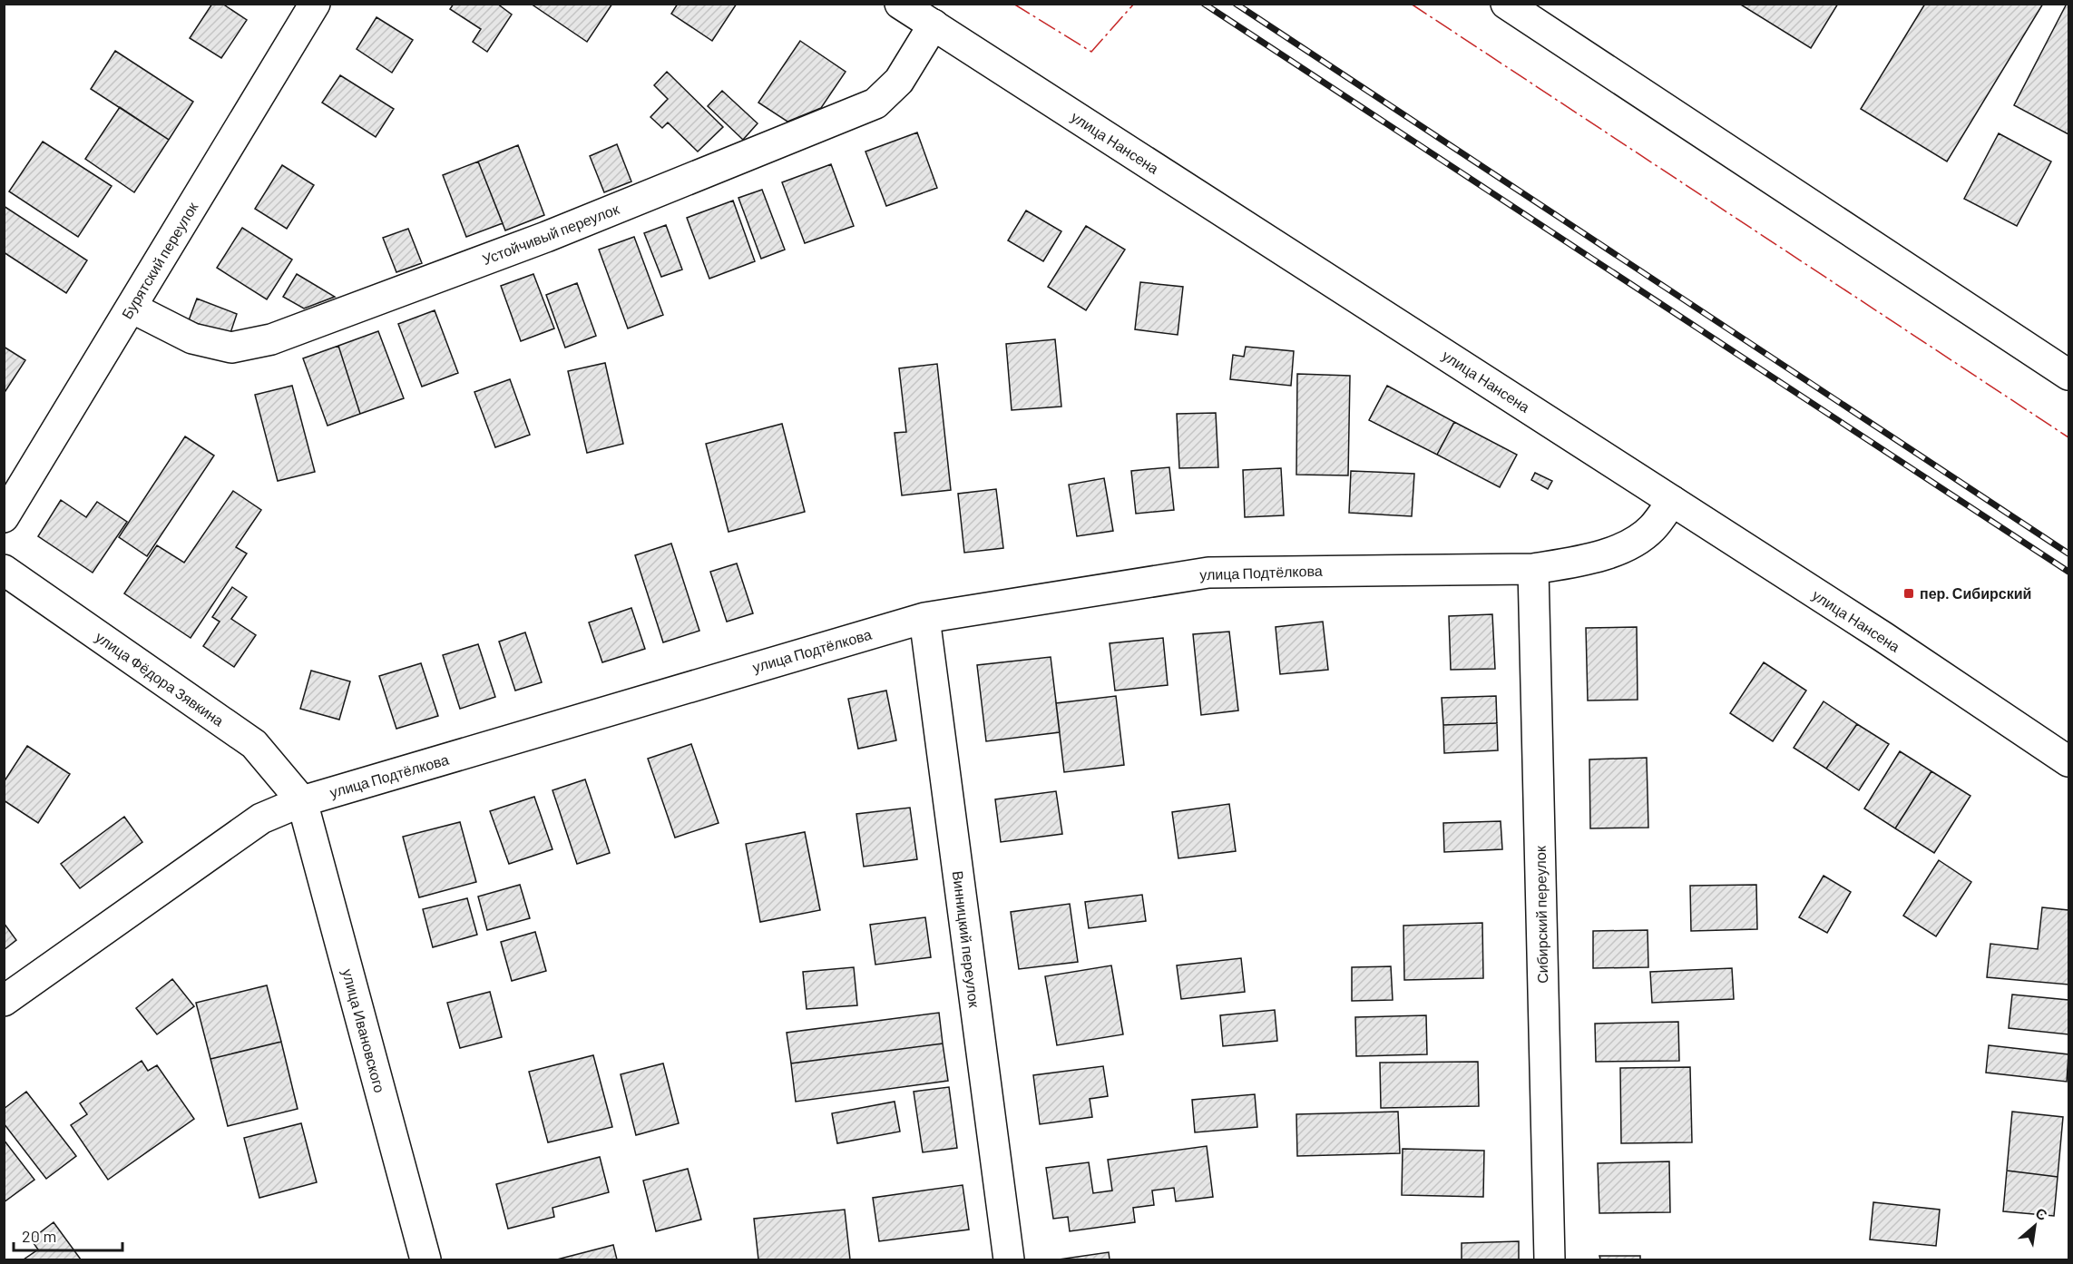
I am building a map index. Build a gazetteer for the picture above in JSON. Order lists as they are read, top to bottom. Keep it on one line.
{"streets":{"street":["улица Нансена","Устойчивый переулок","Бурятский переулок","улица Подтёлкова","улица Фёдора Зявкина","Сибирский переулок","Винницкий переулок","улица Ивановского"]},"crossings":[["улица Нансена","Устойчивый переулок"],["улица Нансена","улица Подтёлкова"],["Устойчивый переулок","Бурятский переулок"],["улица Подтёлкова","улица Фёдора Зявкина"],["улица Подтёлкова","Сибирский переулок"],["улица Подтёлкова","Винницкий переулок"],["улица Подтёлкова","улица Ивановского"],["улица Фёдора Зявкина","улица Ивановского"]],"places":{"transit":["пер. Сибирский"]},"scale_bar":"20 m","north":"top right"}
